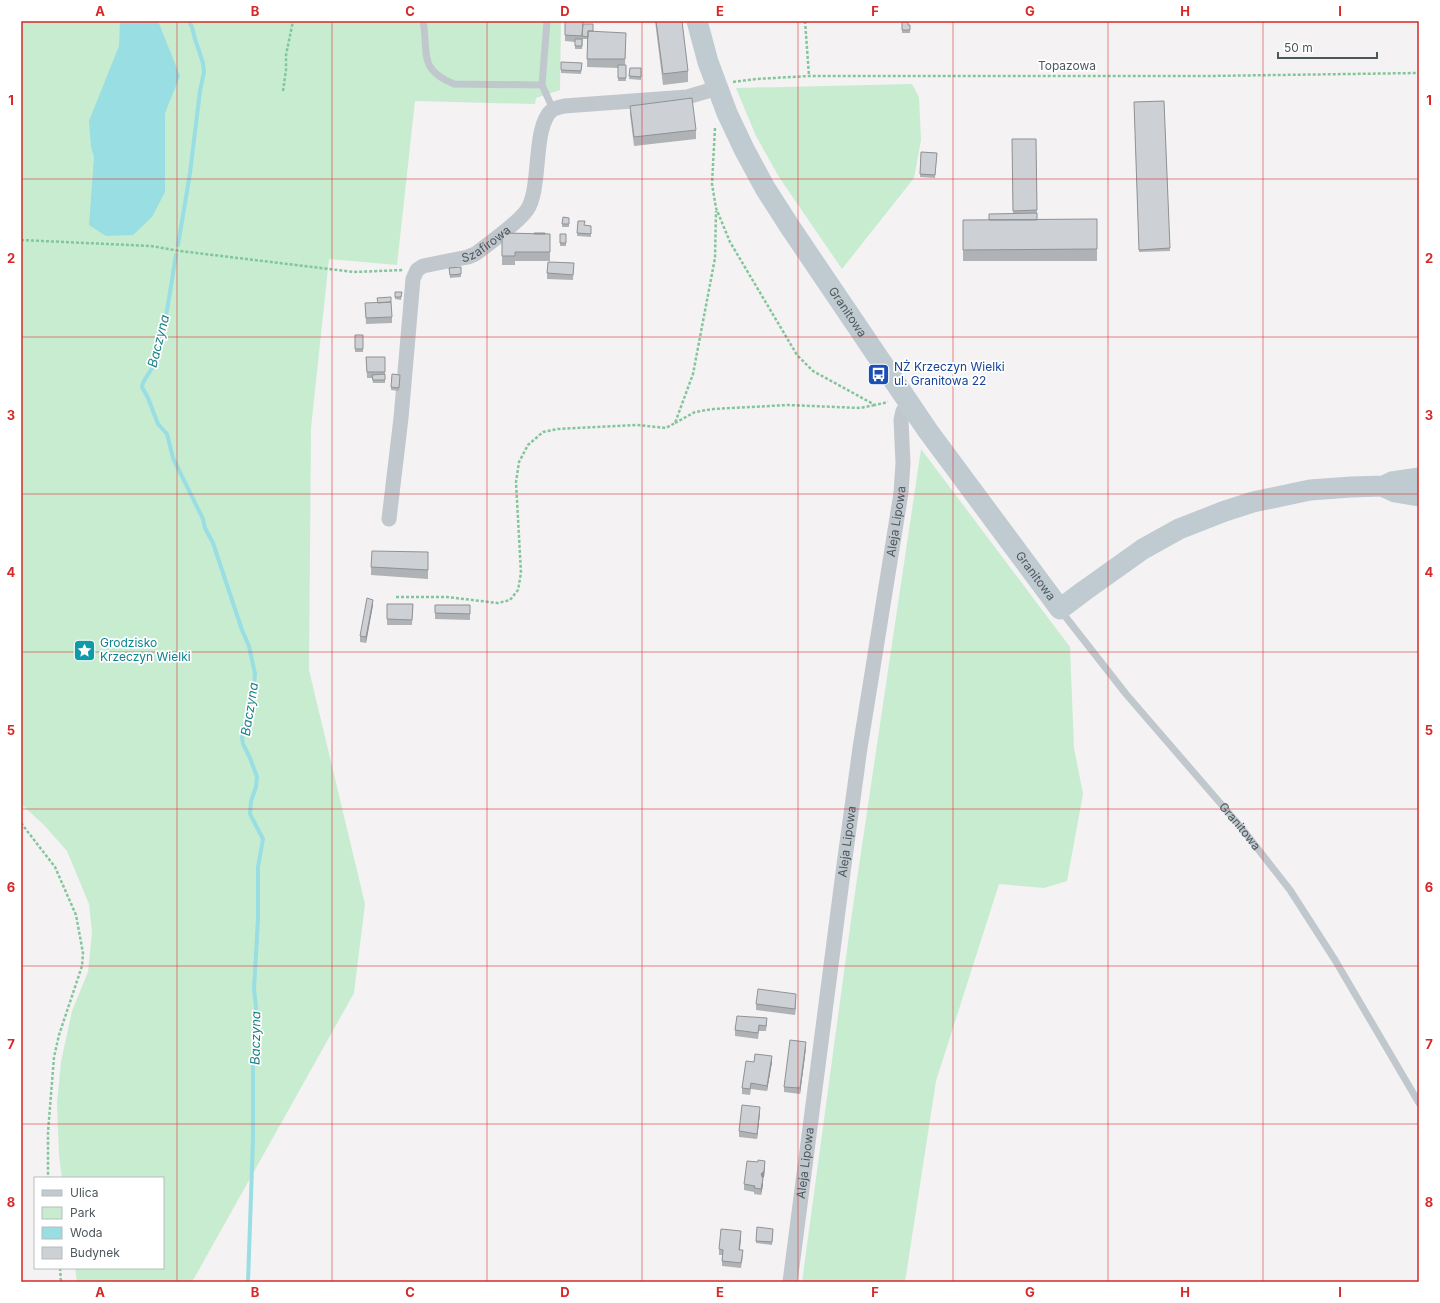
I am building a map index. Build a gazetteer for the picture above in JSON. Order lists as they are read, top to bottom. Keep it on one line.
{"streets":{"street":["Szafirowa","Granitowa","Aleja Lipowa"],"path":["Topazowa"]},"crossings":[["Topazowa","Granitowa"],["Granitowa","Aleja Lipowa"]],"water":["Baczyna"],"places":{"bus stop":["NŻ Krzeczyn Wielki ul. Granitowa 22"],"place":["Grodzisko Krzeczyn Wielki"]},"legend":["Ulica","Park","Woda","Budynek"],"scale_bar":"50 m","grid":{"columns":["A","B","C","D","E","F","G","H","I"],"rows":["1","2","3","4","5","6","7","8"]}}
